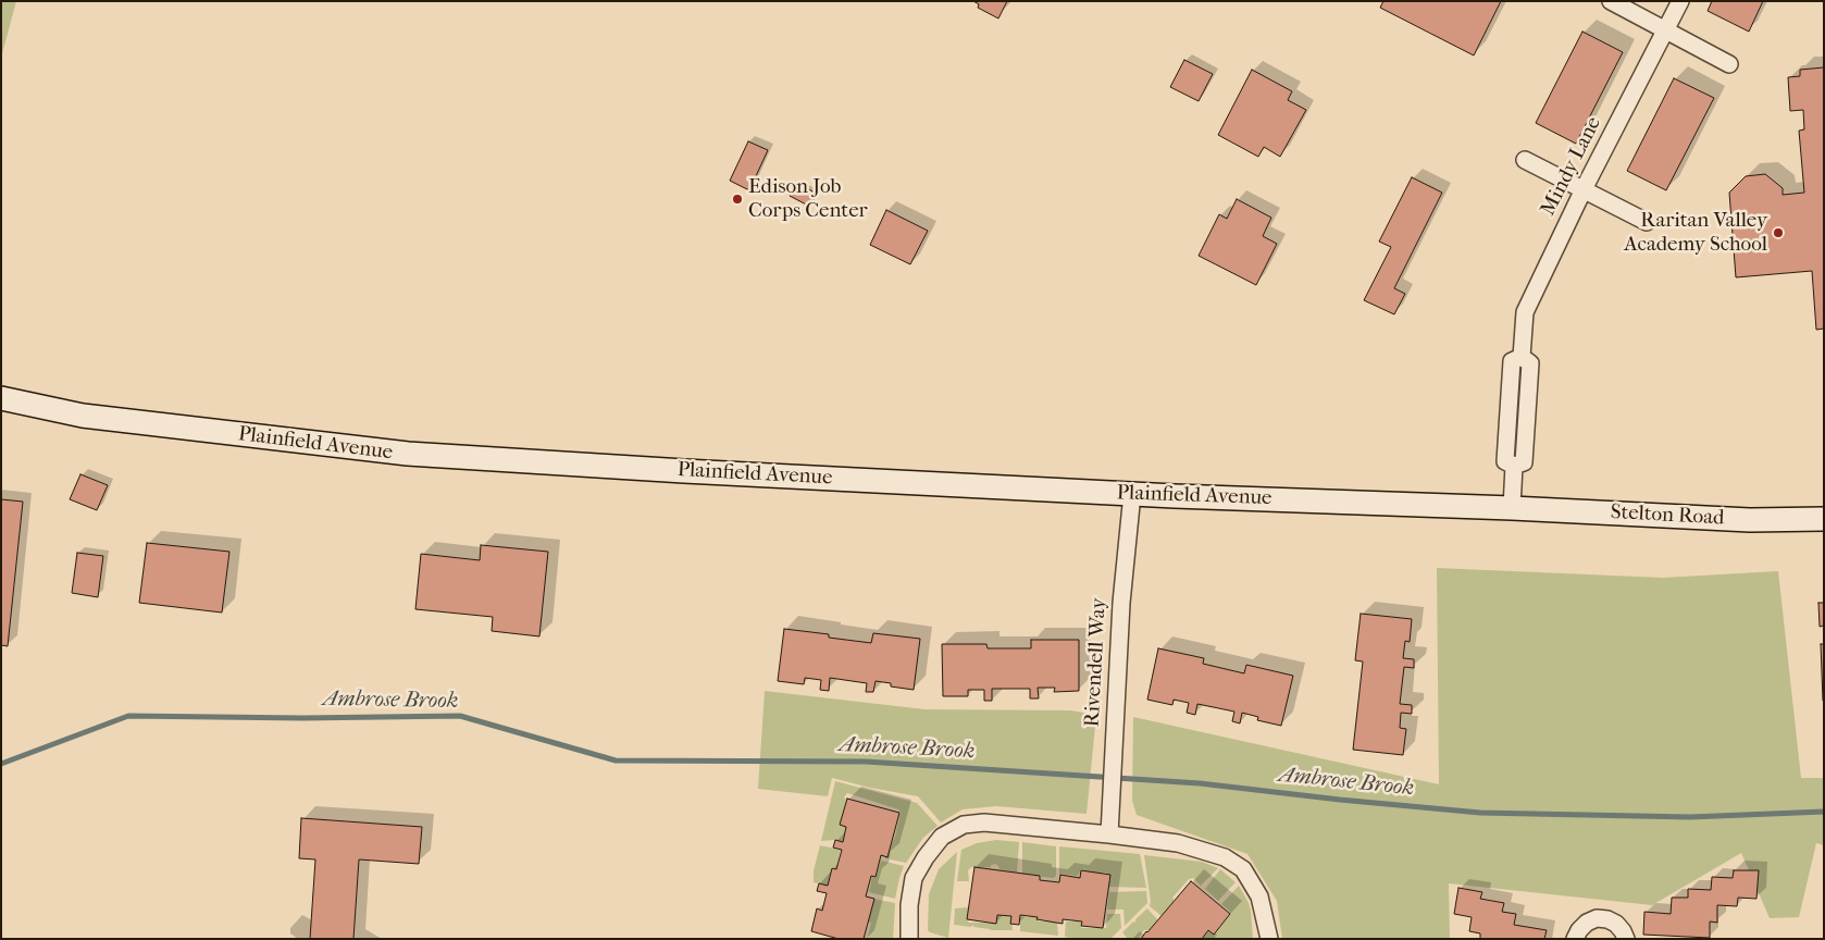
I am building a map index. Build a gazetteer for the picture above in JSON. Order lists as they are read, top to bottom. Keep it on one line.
{"streets":{"main road":["Plainfield Avenue","Stelton Road"],"street":["Mindy Lane","Rivendell Way"]},"crossings":[["Mindy Lane","Plainfield Avenue"],["Mindy Lane","Stelton Road"],["Plainfield Avenue","Stelton Road"],["Plainfield Avenue","Rivendell Way"]],"water":["Ambrose Brook"],"places":["Edison Job Corps Center","Raritan Valley Academy School"]}
